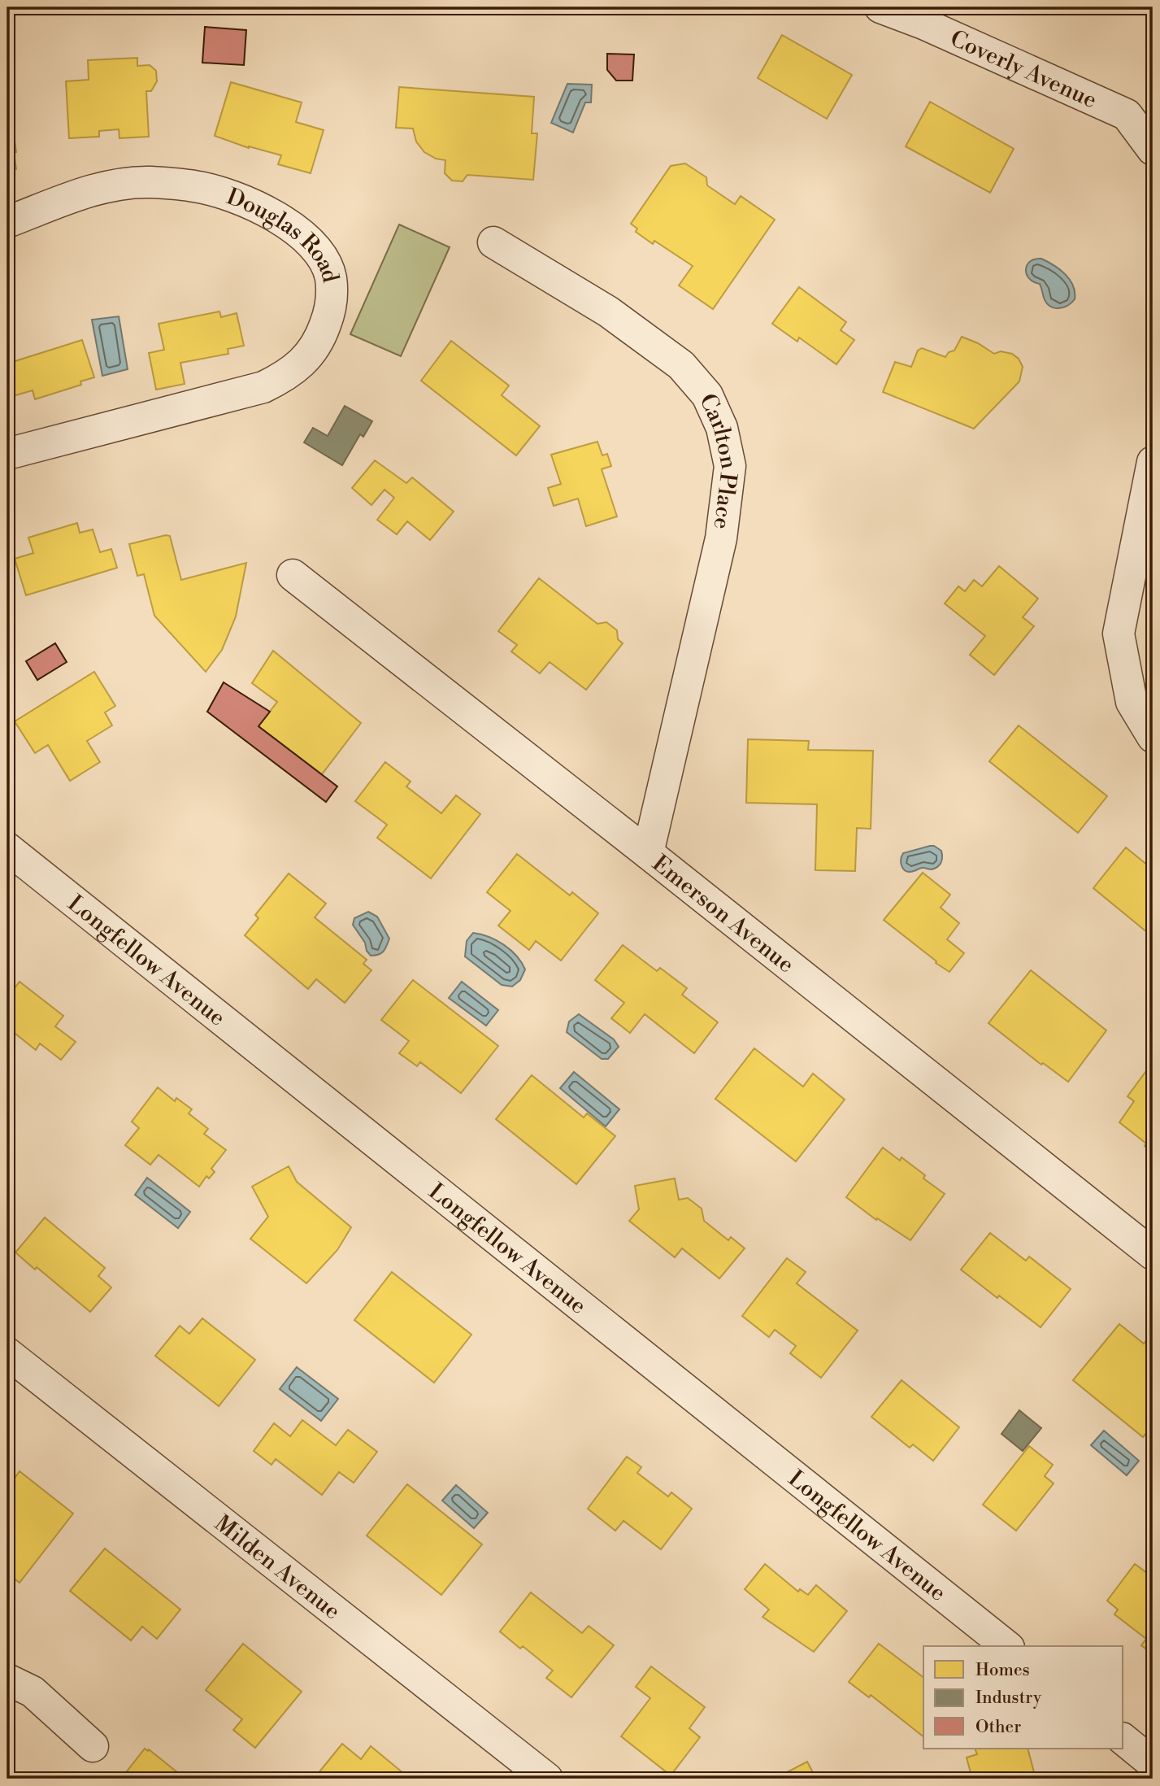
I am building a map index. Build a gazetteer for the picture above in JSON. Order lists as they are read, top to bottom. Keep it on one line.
{"streets":{"street":["Coverly Avenue","Douglas Road","Carlton Place","Emerson Avenue","Longfellow Avenue","Milden Avenue"]},"crossings":[["Carlton Place","Emerson Avenue"]],"legend":["Homes","Industry","Other"]}
